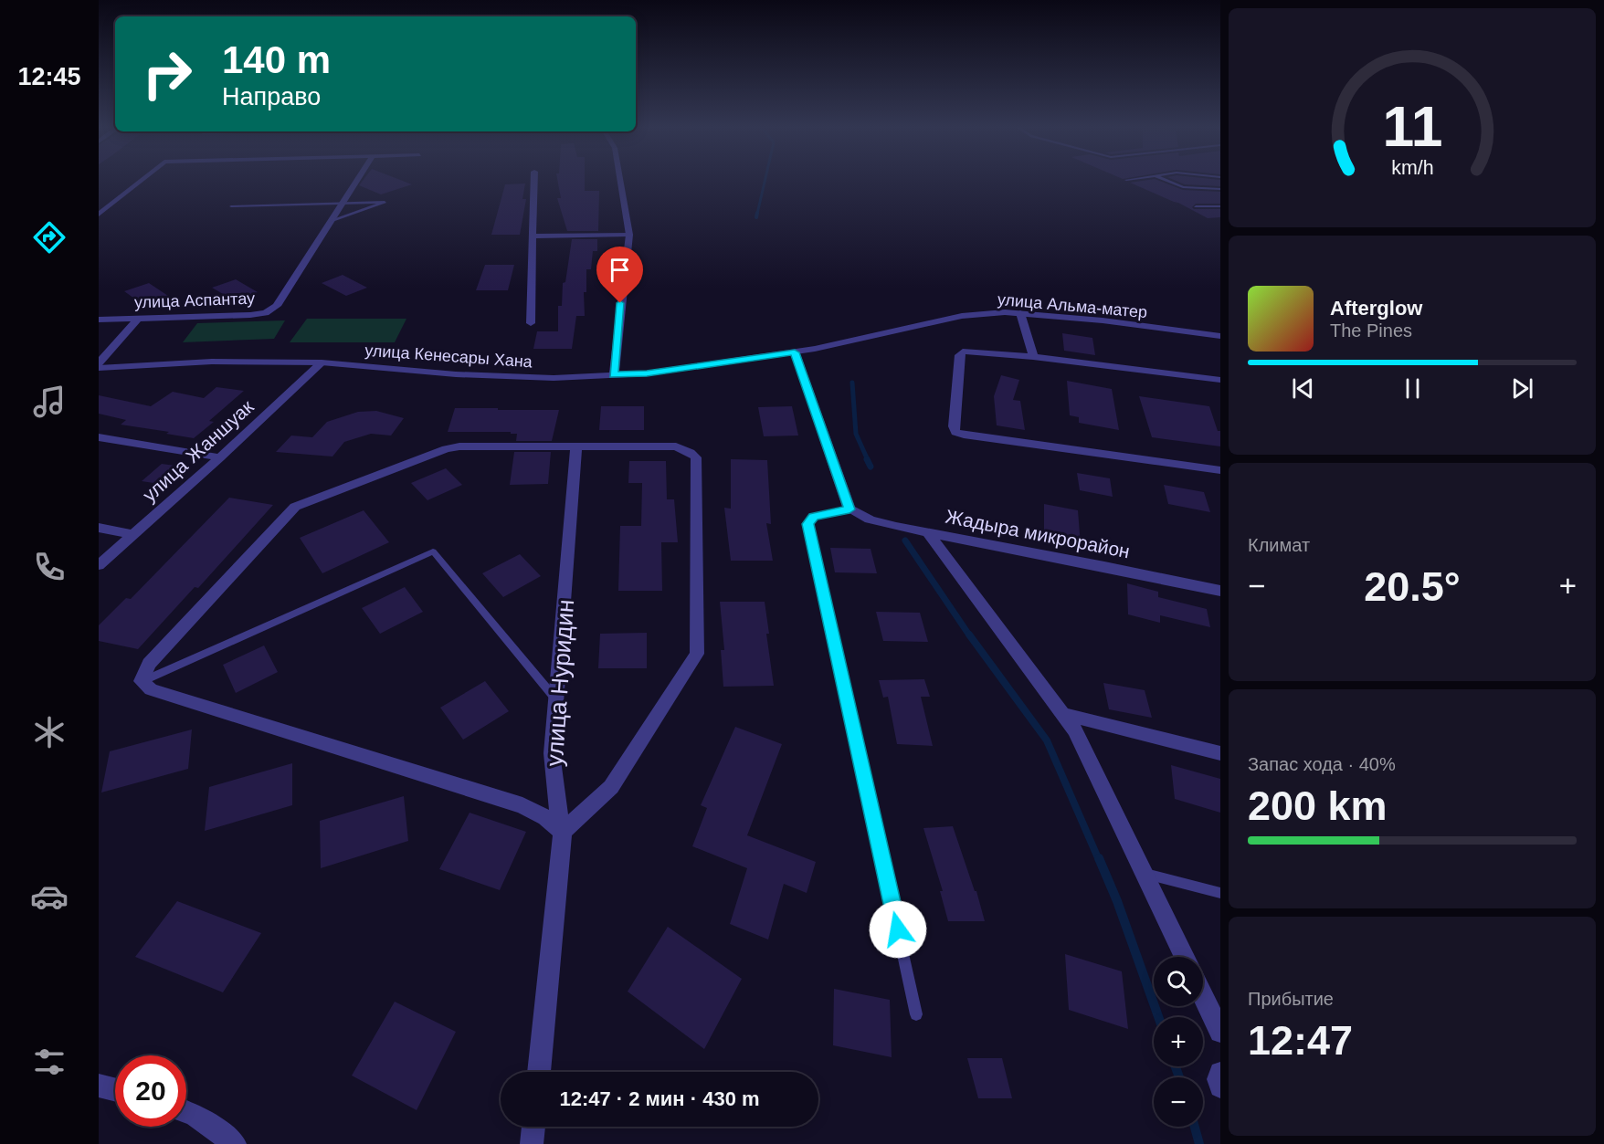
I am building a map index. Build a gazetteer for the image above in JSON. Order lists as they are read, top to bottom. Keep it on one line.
{"streets":{"street":["улица Аспантау","улица Альма-матер","улица Кенесары Хана","улица Жаншуак","Жадыра микрорайон","улица Нуридин"]},"crossings":[["улица Альма-матер","улица Кенесары Хана"],["улица Кенесары Хана","улица Жаншуак"]],"page":{"tabs":"12:45","turn":["140 m","Направо"],"song":["Afterglow","The Pines"],"tile":["Климат",["Запас хода · 40%","200 km"],["Прибытие","12:47"]],"heat":["−","20.5°","+"],"map_buttons":["+","−"],"limit":"20","trip":"12:47 · 2 мин · 430 m","gauge":["11","km/h"]}}
